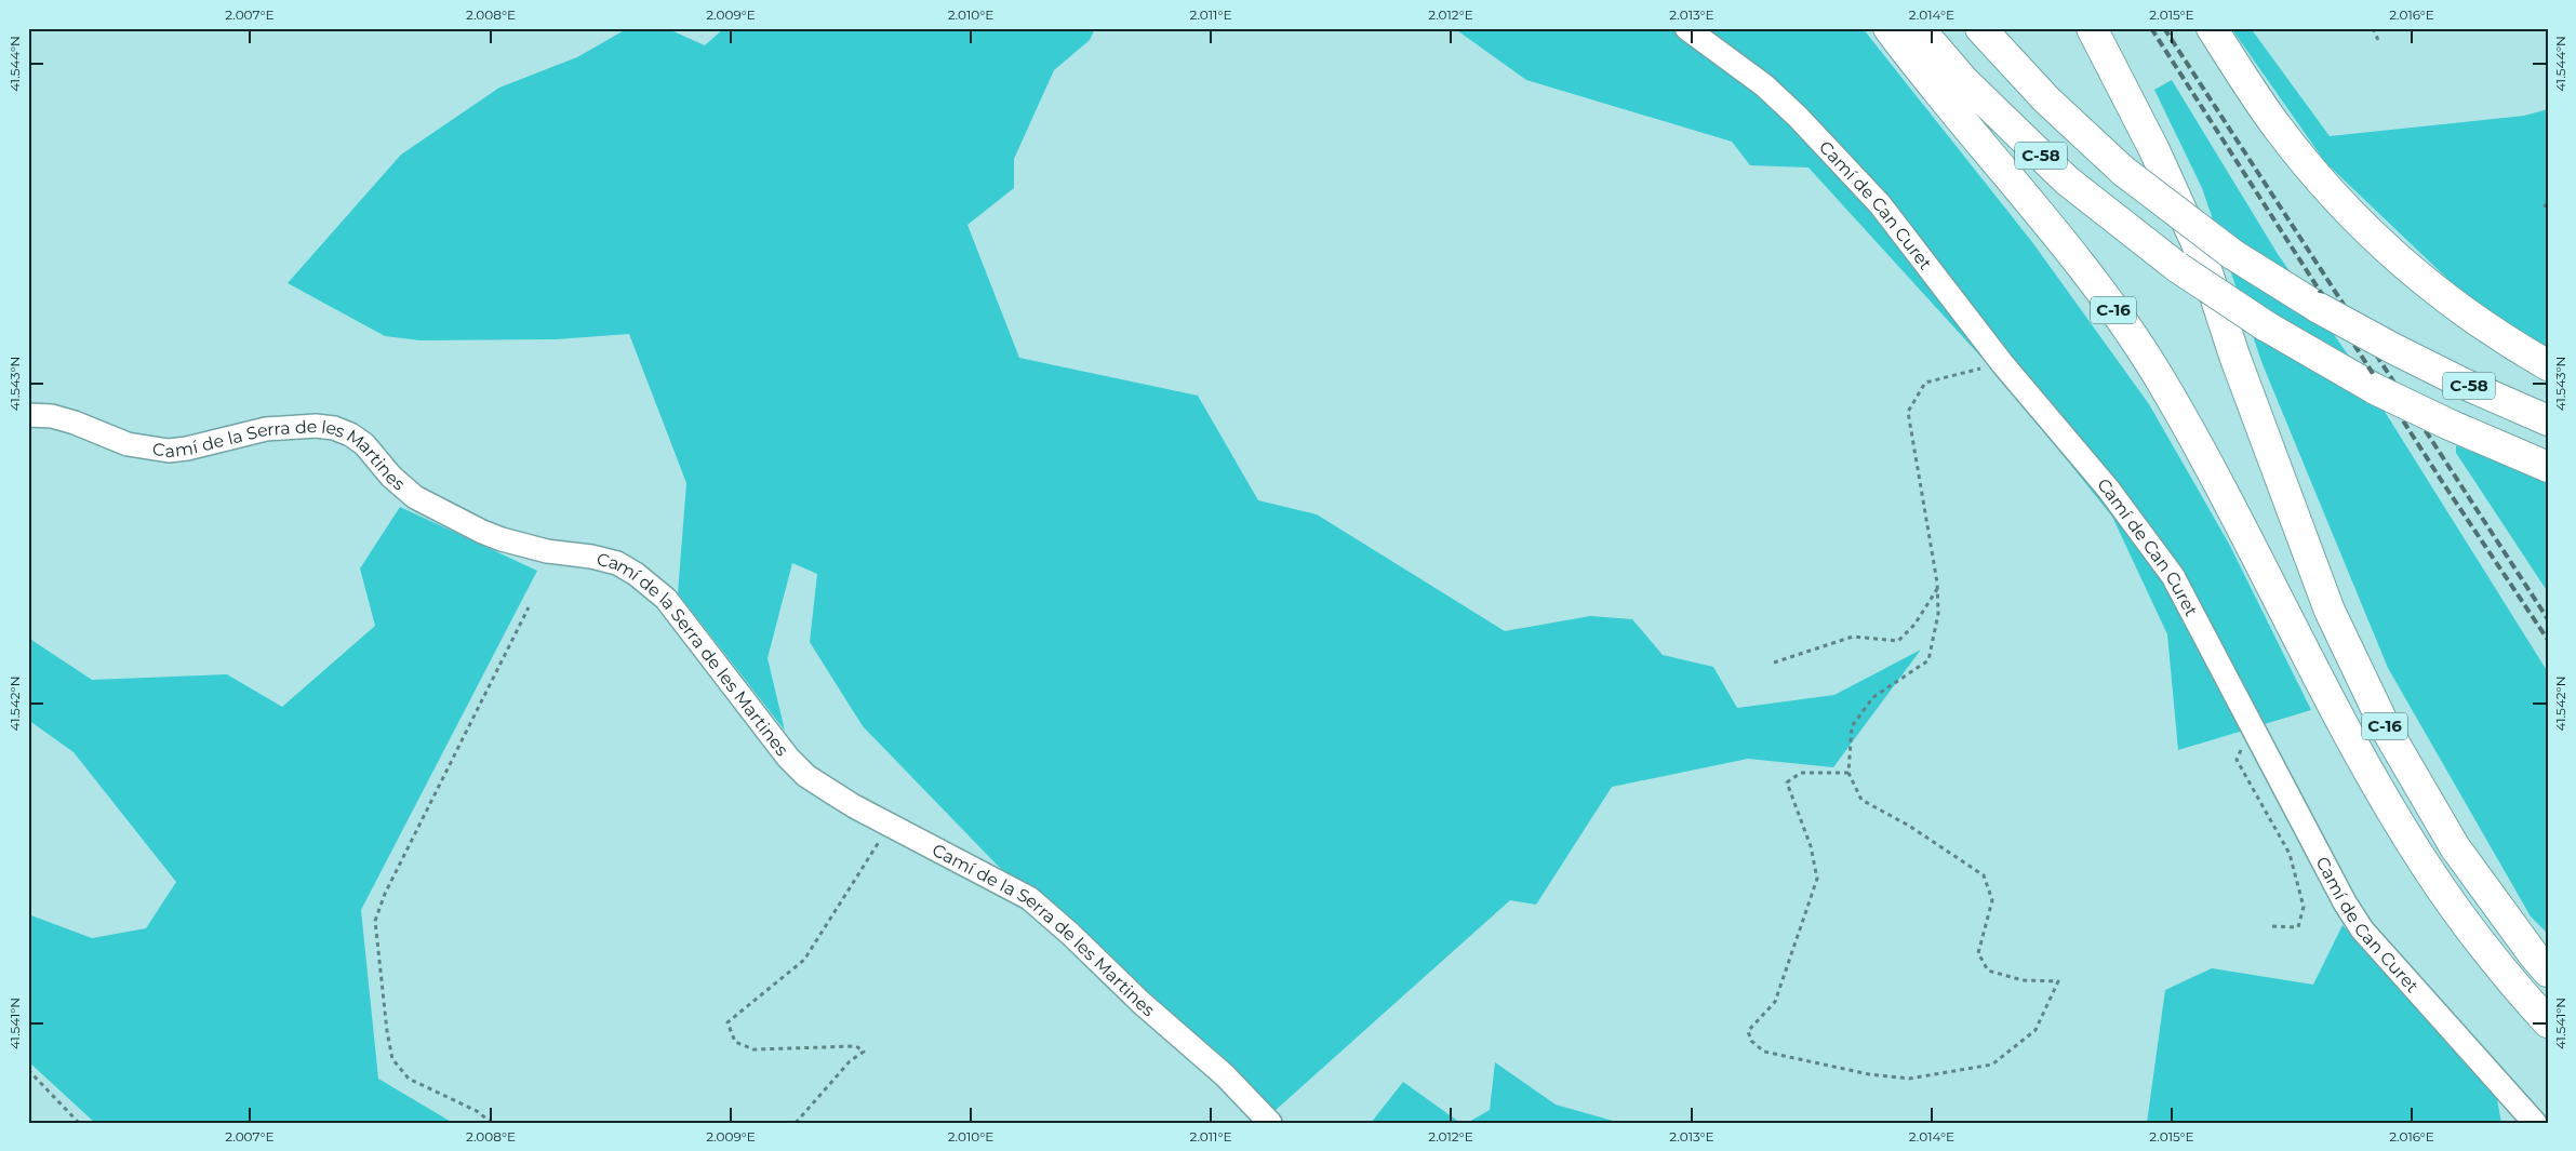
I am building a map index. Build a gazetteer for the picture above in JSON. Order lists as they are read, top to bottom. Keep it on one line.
{"streets":{"highway":["C-58","C-16"],"street":["Camí de Can Curet","Camí de la Serra de les Martines"]},"coordinates":["2.007°E","2.008°E","2.009°E","2.010°E","2.011°E","2.012°E","2.013°E","2.014°E","2.015°E","2.016°E","41.544°N","41.543°N","41.542°N","41.541°N"]}
